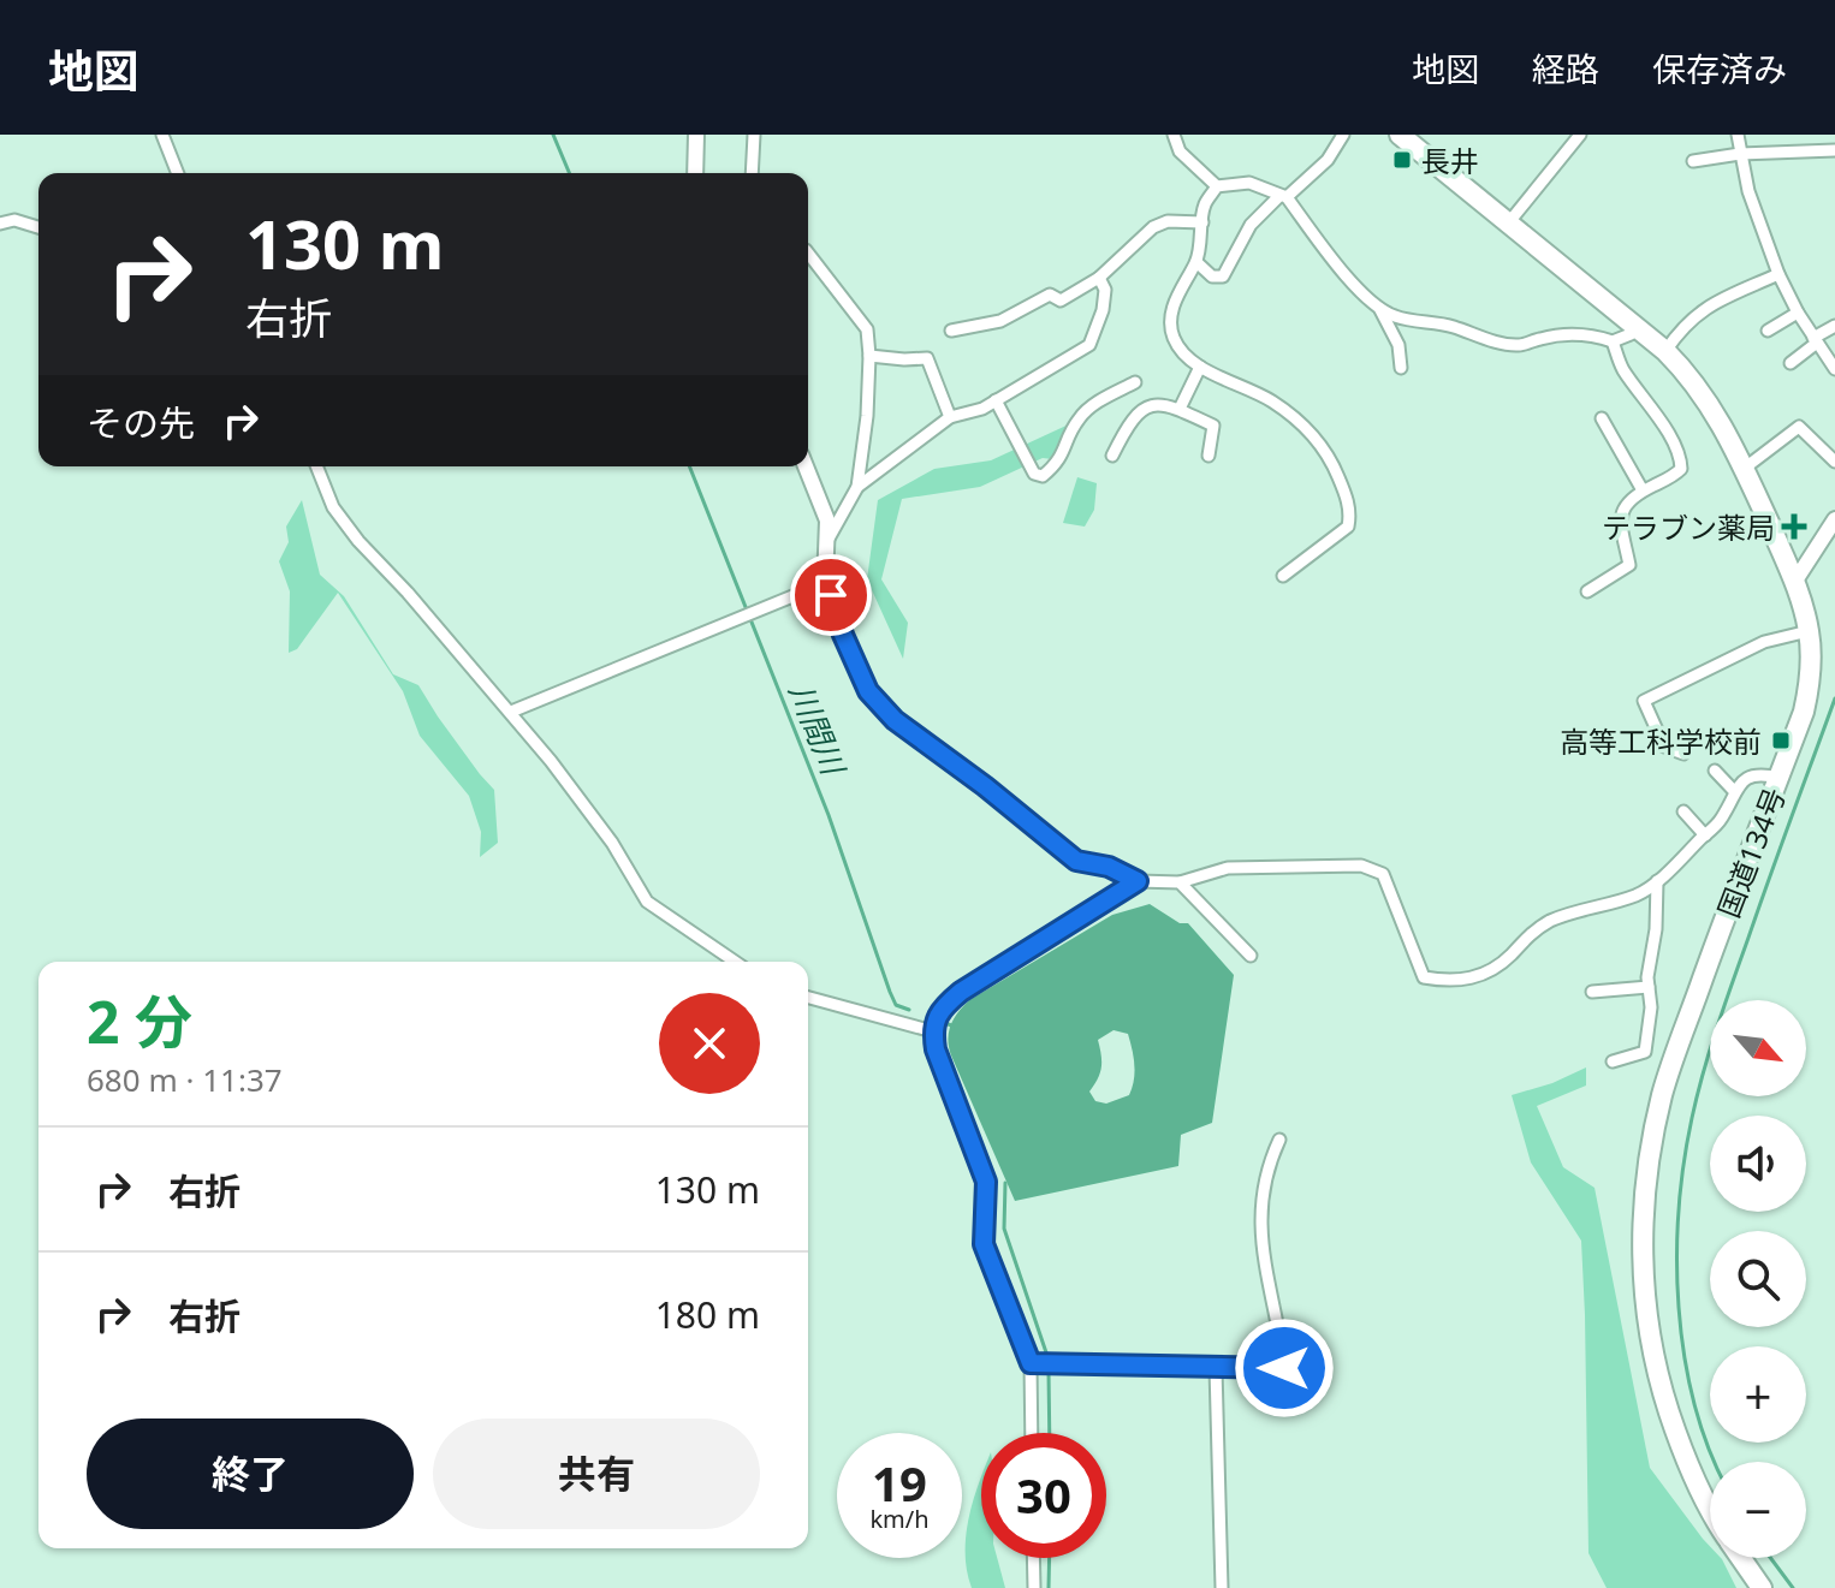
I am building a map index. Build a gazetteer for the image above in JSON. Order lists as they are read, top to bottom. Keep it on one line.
{"streets":{"highway":["国道134号"]},"water":["川間川"],"places":{"transit":["長井","高等工科学校前"],"health":["テラブン薬局"]},"north":"bottom right","page":{"header":"地図","nav":["地図","経路","保存済み"],"turn":["130 m","右折"],"then":"その先","heading":["2 分","680 m · 11:37"],"map_buttons":["+","−"],"list":[{"name":"右折","value":"130 m"},{"name":"右折","value":"180 m"}],"buttons":["終了","共有"],"speed":"19 km/h","limit":"30"}}
